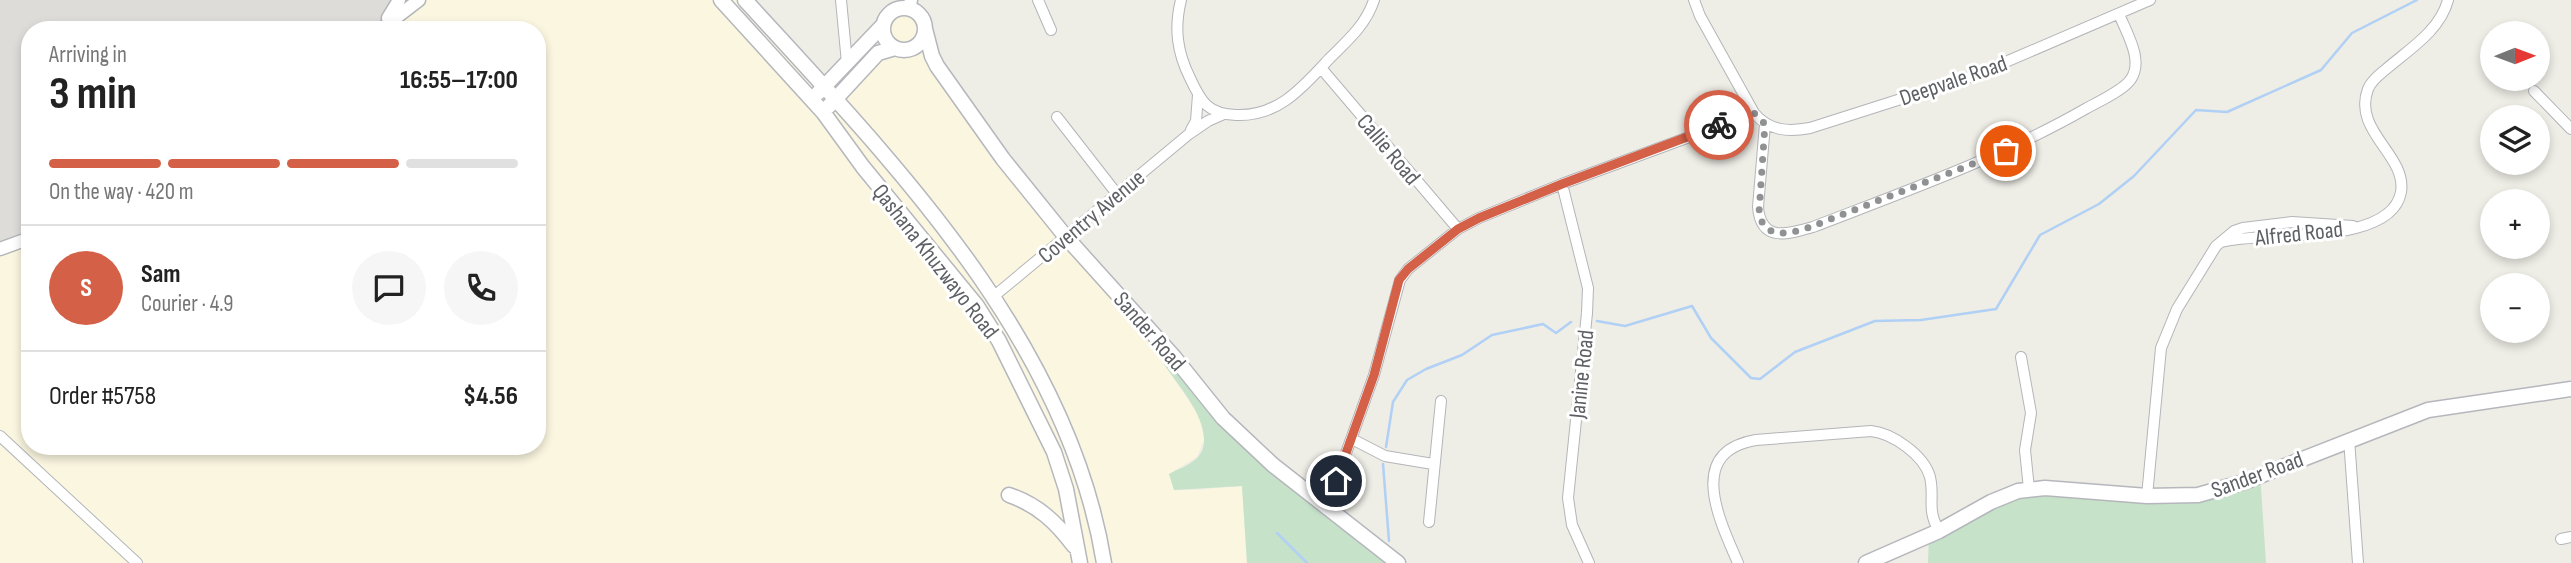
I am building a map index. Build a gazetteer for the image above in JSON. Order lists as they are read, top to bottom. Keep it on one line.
{"streets":{"main road":["Qashana Khuzwayo Road","Sander Road"],"street":["Deepvale Road","Callie Road","Coventry Avenue","Alfred Road","Janine Road"]},"crossings":[["Coventry Avenue","Qashana Khuzwayo Road"],["Coventry Avenue","Sander Road"],["Alfred Road","Sander Road"]],"north":"right","page":{"map_buttons":["+","−"],"heading":["3 min","Arriving in","16:55–17:00"],"panel":["Sam","Courier · 4.9","Order #5758","$4.56"],"bar":"On the way · 420 m","round":"S"}}
